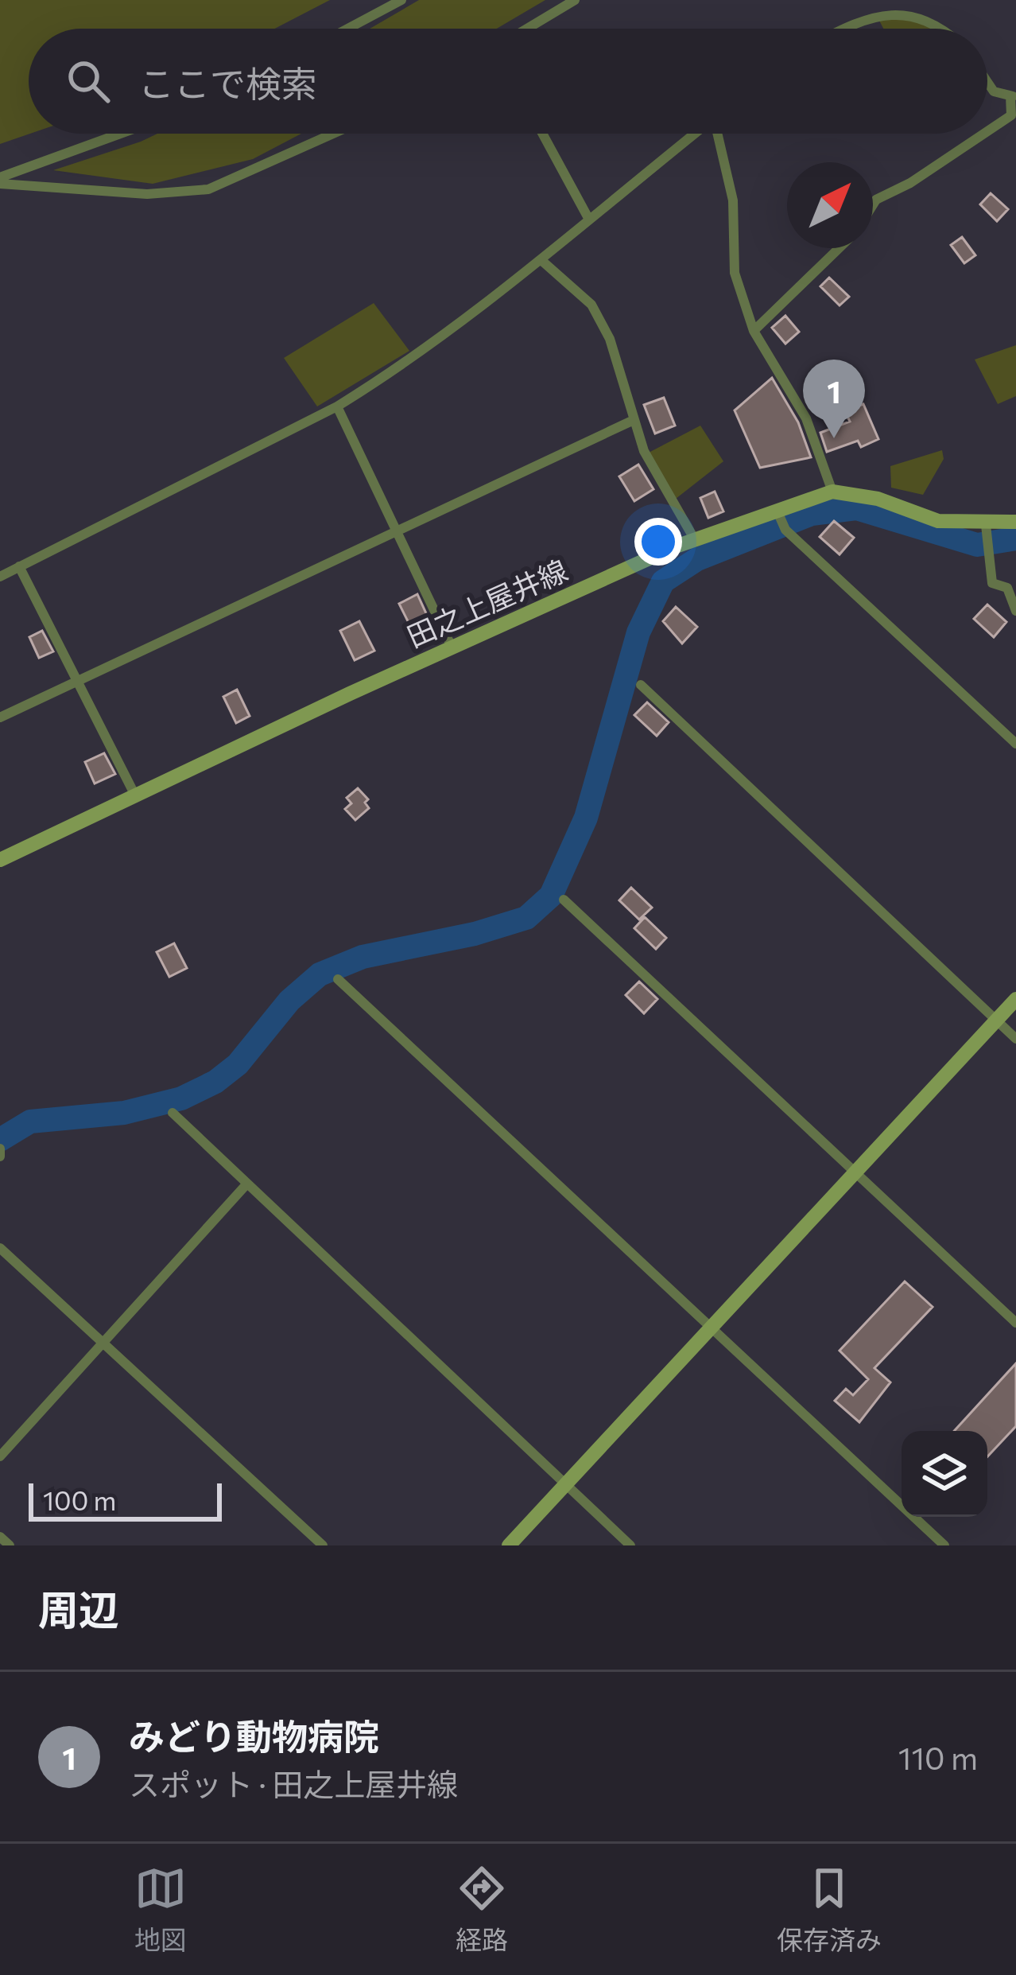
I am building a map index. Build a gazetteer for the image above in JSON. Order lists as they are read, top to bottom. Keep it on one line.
{"streets":{"main road":["田之上屋井線"]},"scale_bar":"100 m","north":"top right","page":{"search":"ここで検索","pins":"1","scale":"100 m","heading":"周辺","list":[{"mark":"1","name":"みどり動物病院","note":"スポット · 田之上屋井線","value":"110 m"}],"nav":["地図","経路","保存済み"]}}
